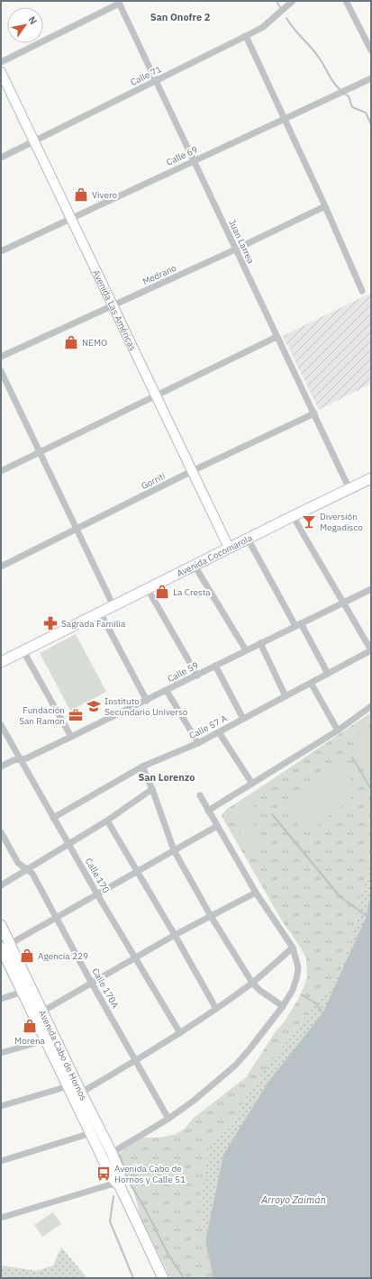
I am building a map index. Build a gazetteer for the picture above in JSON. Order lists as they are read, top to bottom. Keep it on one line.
{"streets":{"main road":["Avenida Las Américas","Avenida Cocomarola","Avenida Cabo de Hornos"],"street":["Calle 71","Calle 69","Juan Larrea","Medrano","Gorriti","Calle 59","Calle 57 A","Calle 170","Calle 170A"]},"crossings":[["Calle 71","Juan Larrea"],["Calle 71","Avenida Las Américas"],["Calle 69","Juan Larrea"],["Calle 69","Avenida Las Américas"],["Juan Larrea","Medrano"],["Juan Larrea","Gorriti"],["Juan Larrea","Avenida Cocomarola"],["Medrano","Avenida Las Américas"],["Avenida Las Américas","Gorriti"],["Avenida Las Américas","Avenida Cocomarola"],["Calle 59","Calle 170"],["Calle 57 A","Calle 170"]],"districts":["San Onofre 2","San Lorenzo"],"water":["Arroyo Zaimán"],"places":{"shop":["Vivero","NEMO","La Cresta","Agencia 229","Morena"],"bar":["Diversión Megadisco"],"pharmacy":["Sagrada Familia"],"school or university":["Instituto Secundario Universo"],"office":["Fundación San Ramon"],"bus stop":["Avenida Cabo de Hornos y Calle 51"]},"north":"top right"}
